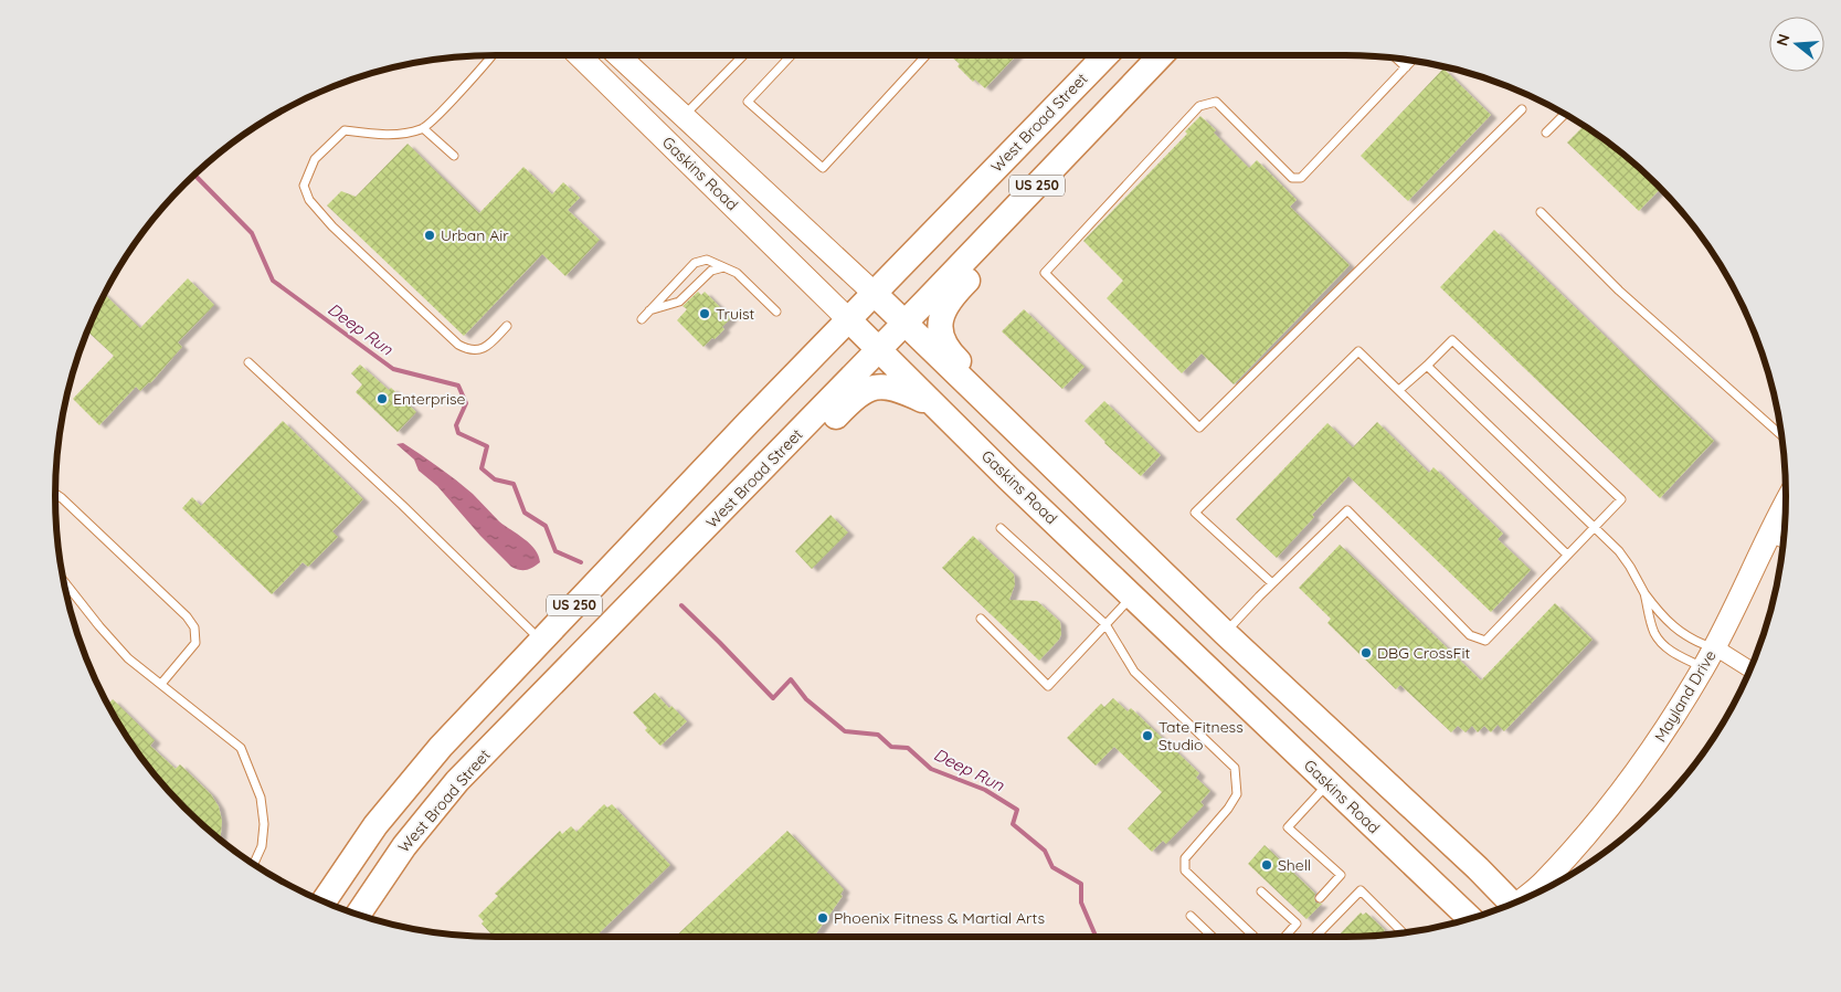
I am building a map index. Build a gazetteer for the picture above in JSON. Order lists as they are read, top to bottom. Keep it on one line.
{"streets":{"main road":["West Broad Street","Gaskins Road","US 250","Mayland Drive"]},"crossings":[["West Broad Street","Gaskins Road"]],"water":["Deep Run"],"places":["Urban Air","Truist","Enterprise","DBG CrossFit","Tate Fitness Studio","Shell","Phoenix Fitness & Martial Arts"],"north":"left"}
